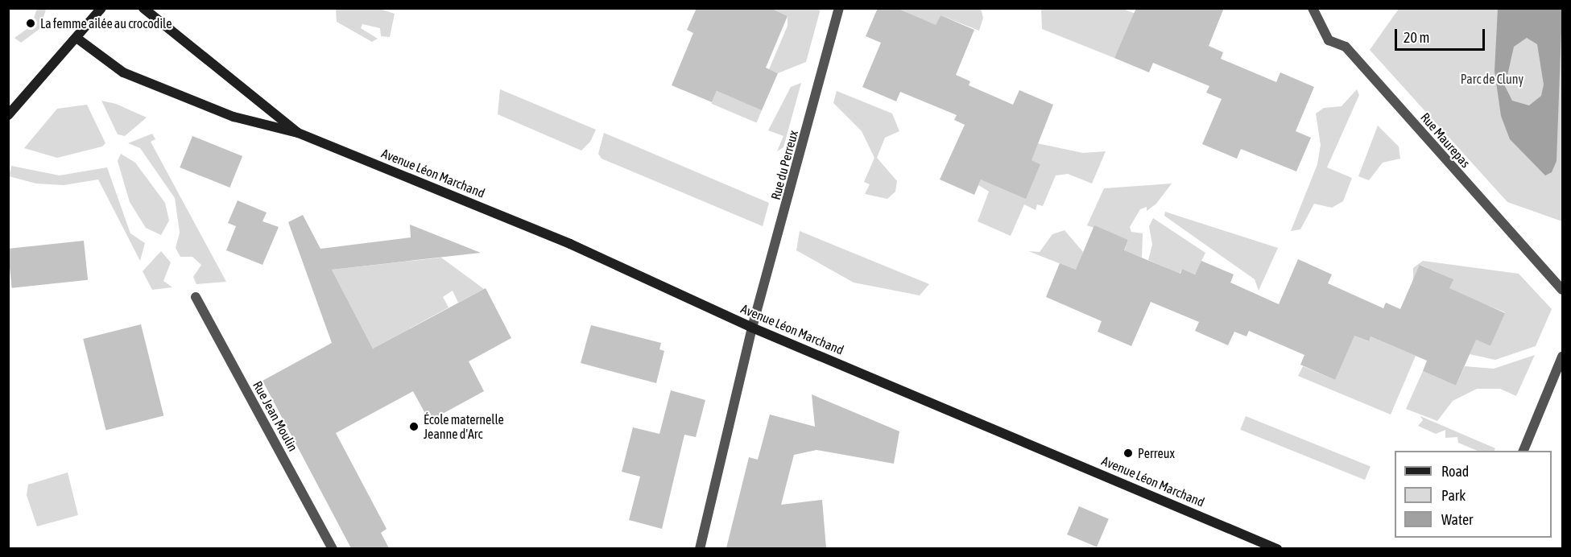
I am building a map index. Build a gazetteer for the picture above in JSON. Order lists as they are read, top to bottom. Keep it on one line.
{"streets":{"main road":["Avenue Léon Marchand"],"street":["Rue Maurepas","Rue du Perreux","Rue Jean Moulin"]},"crossings":[["Rue du Perreux","Avenue Léon Marchand"]],"parks":["Parc de Cluny"],"places":["La femme ailée au crocodile","École maternelle Jeanne d'Arc","Perreux"],"legend":["Road","Park","Water"],"scale_bar":"20 m"}
